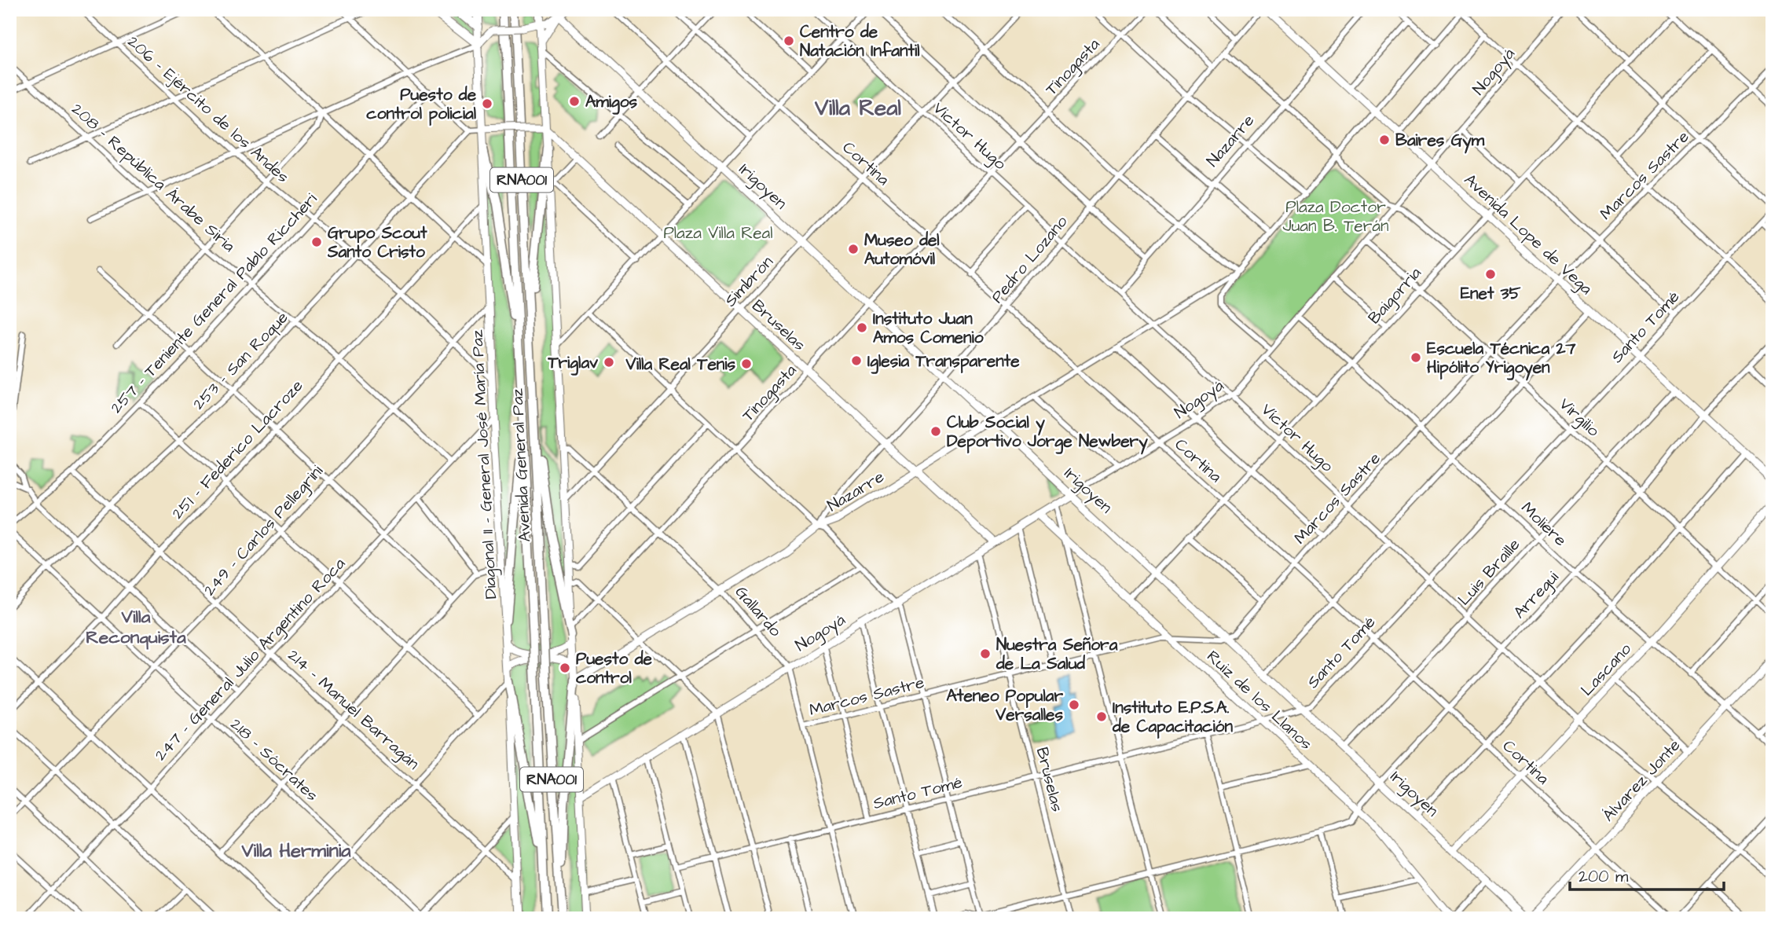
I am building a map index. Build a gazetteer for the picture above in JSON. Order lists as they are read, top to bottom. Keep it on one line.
{"streets":{"highway":["RNA001","Avenida General Paz"],"street":["Tinogasta","Nogoyá","206 - Ejército de los Andes","Víctor Hugo","Nazarre","Cortina","Marcos Sastre","208 - República Árabe Siria","Irigoyen","Avenida Lope de Vega","Pedro Lozano","Simbrón","Baigorria","257 - Teniente General Pablo Riccheri","Bruselas","Santo Tomé","253 - San Roque","Virgilio","251 - Federico Lacroze","Diagonal 11 - General José María Paz","Moliere","249 - Carlos Pellegrini","Luis Braille","Arregui","Gallardo","247 - General Julio Argentino Roca","Lascano","Ruiz de los Llanos","214 - Manuel Barragán","218 - Sócrates","Álvarez Jonte"]},"crossings":[["Tinogasta","Víctor Hugo"],["Tinogasta","Cortina"],["Tinogasta","Irigoyen"],["Tinogasta","Bruselas"],["Tinogasta","Gallardo"],["Nogoyá","Víctor Hugo"],["Nogoyá","Cortina"],["Nogoyá","Irigoyen"],["Nogoyá","Avenida Lope de Vega"],["Nogoyá","Bruselas"],["Nogoyá","Virgilio"],["Nogoyá","Moliere"],["Nogoyá","Gallardo"],["Nogoyá","Ruiz de los Llanos"],["206 - Ejército de los Andes","257 - Teniente General Pablo Riccheri"],["206 - Ejército de los Andes","253 - San Roque"],["206 - Ejército de los Andes","251 - Federico Lacroze"],["206 - Ejército de los Andes","Diagonal 11 - General José María Paz"],["206 - Ejército de los Andes","249 - Carlos Pellegrini"],["Víctor Hugo","Nazarre"],["Víctor Hugo","Marcos Sastre"],["Víctor Hugo","Pedro Lozano"],["Víctor Hugo","Simbrón"],["Víctor Hugo","Baigorria"],["Víctor Hugo","Santo Tomé"],["Víctor Hugo","Luis Braille"],["Víctor Hugo","Arregui"],["Víctor Hugo","Lascano"],["Víctor Hugo","Álvarez Jonte"],["Nazarre","Cortina"],["Nazarre","Irigoyen"],["Nazarre","Avenida Lope de Vega"],["Nazarre","Pedro Lozano"],["Nazarre","Bruselas"],["Nazarre","Gallardo"],["Cortina","Marcos Sastre"],["Cortina","Pedro Lozano"],["Cortina","Simbrón"],["Cortina","Baigorria"],["Cortina","Santo Tomé"],["Cortina","Luis Braille"],["Cortina","Arregui"],["Cortina","Lascano"],["Cortina","Álvarez Jonte"],["Marcos Sastre","Irigoyen"],["Marcos Sastre","Avenida Lope de Vega"],["Marcos Sastre","Bruselas"],["Marcos Sastre","Virgilio"],["Marcos Sastre","Moliere"],["Marcos Sastre","Gallardo"],["Marcos Sastre","Ruiz de los Llanos"],["208 - República Árabe Siria","257 - Teniente General Pablo Riccheri"],["208 - República Árabe Siria","253 - San Roque"],["208 - República Árabe Siria","251 - Federico Lacroze"],["208 - República Árabe Siria","249 - Carlos Pellegrini"],["208 - República Árabe Siria","247 - General Julio Argentino Roca"],["Irigoyen","Pedro Lozano"],["Irigoyen","Simbrón"],["Irigoyen","Baigorria"],["Irigoyen","Santo Tomé"],["Irigoyen","Luis Braille"],["Irigoyen","Arregui"],["Irigoyen","Lascano"],["Irigoyen","Álvarez Jonte"],["Avenida Lope de Vega","Pedro Lozano"],["Avenida Lope de Vega","Baigorria"],["Avenida Lope de Vega","Santo Tomé"],["Avenida Lope de Vega","Luis Braille"],["Avenida Lope de Vega","Arregui"],["Pedro Lozano","Bruselas"],["Simbrón","Bruselas"],["Simbrón","Gallardo"],["Baigorria","Virgilio"],["Baigorria","Moliere"],["Baigorria","Ruiz de los Llanos"],["257 - Teniente General Pablo Riccheri","214 - Manuel Barragán"],["Bruselas","Santo Tomé"],["Bruselas","Arregui"],["Santo Tomé","Virgilio"],["Santo Tomé","Moliere"],["Santo Tomé","Gallardo"],["Santo Tomé","Ruiz de los Llanos"],["253 - San Roque","214 - Manuel Barragán"],["253 - San Roque","218 - Sócrates"],["Virgilio","Luis Braille"],["Virgilio","Arregui"],["Virgilio","Lascano"],["251 - Federico Lacroze","Diagonal 11 - General José María Paz"],["251 - Federico Lacroze","214 - Manuel Barragán"],["251 - Federico Lacroze","218 - Sócrates"],["Diagonal 11 - General José María Paz","249 - Carlos Pellegrini"],["Diagonal 11 - General José María Paz","247 - General Julio Argentino Roca"],["Diagonal 11 - General José María Paz","214 - Manuel Barragán"],["Moliere","Luis Braille"],["Moliere","Arregui"],["Moliere","Lascano"],["Moliere","Álvarez Jonte"],["249 - Carlos Pellegrini","214 - Manuel Barragán"],["249 - Carlos Pellegrini","218 - Sócrates"],["Arregui","Ruiz de los Llanos"],["247 - General Julio Argentino Roca","214 - Manuel Barragán"],["247 - General Julio Argentino Roca","218 - Sócrates"]],"districts":["Villa Real","Villa Reconquista","Villa Herminia"],"parks":["Plaza Doctor Juan B. Terán","Plaza Villa Real"],"places":["Centro de Natación Infantil","Amigos","Puesto de control policial","Baires Gym","Grupo Scout Santo Cristo","Museo del Automóvil","Enet 35","Instituto Juan Amos Comenio","Escuela Técnica 27 Hipólito Yrigoyen","Iglesia Transparente","Triglav","Villa Real Tenis","Club Social y Deportivo Jorge Newbery","Nuestra Señora de La Salud","Puesto de control","Ateneo Popular Versalles","Instituto E.P.S.A. de Capacitación"],"scale_bar":"200 m"}
